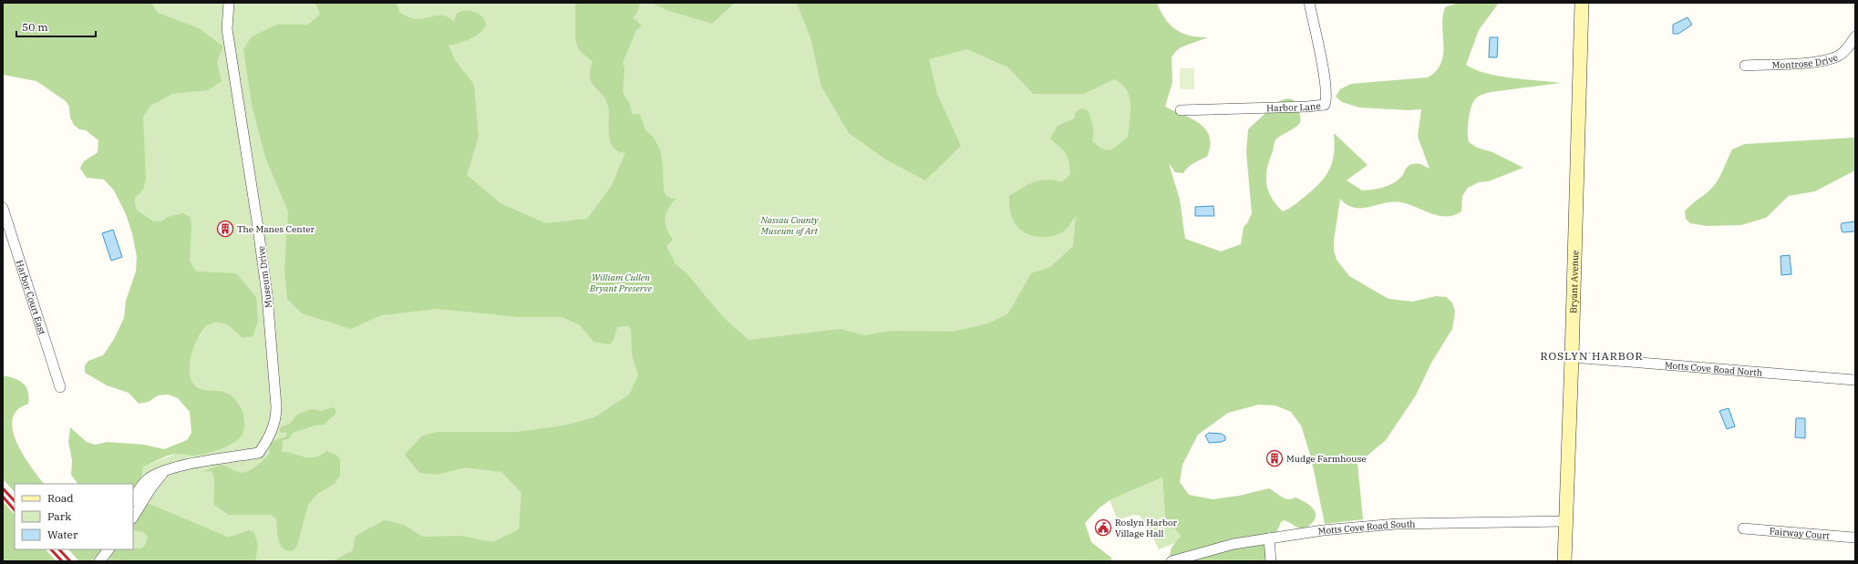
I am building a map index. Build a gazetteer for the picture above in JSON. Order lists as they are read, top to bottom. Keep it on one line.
{"streets":{"main road":["Bryant Avenue"],"street":["Montrose Drive","Harbor Lane","Museum Drive","Harbor Court East","Motts Cove Road North","Motts Cove Road South","Fairway Court"]},"crossings":[["Bryant Avenue","Motts Cove Road North"],["Bryant Avenue","Motts Cove Road South"]],"districts":["ROSLYN HARBOR"],"parks":["Nassau County Museum of Art","William Cullen Bryant Preserve"],"places":{"building":["The Manes Center","Mudge Farmhouse"],"public building":["Roslyn Harbor Village Hall"]},"legend":["Road","Park","Water"],"scale_bar":"50 m"}
